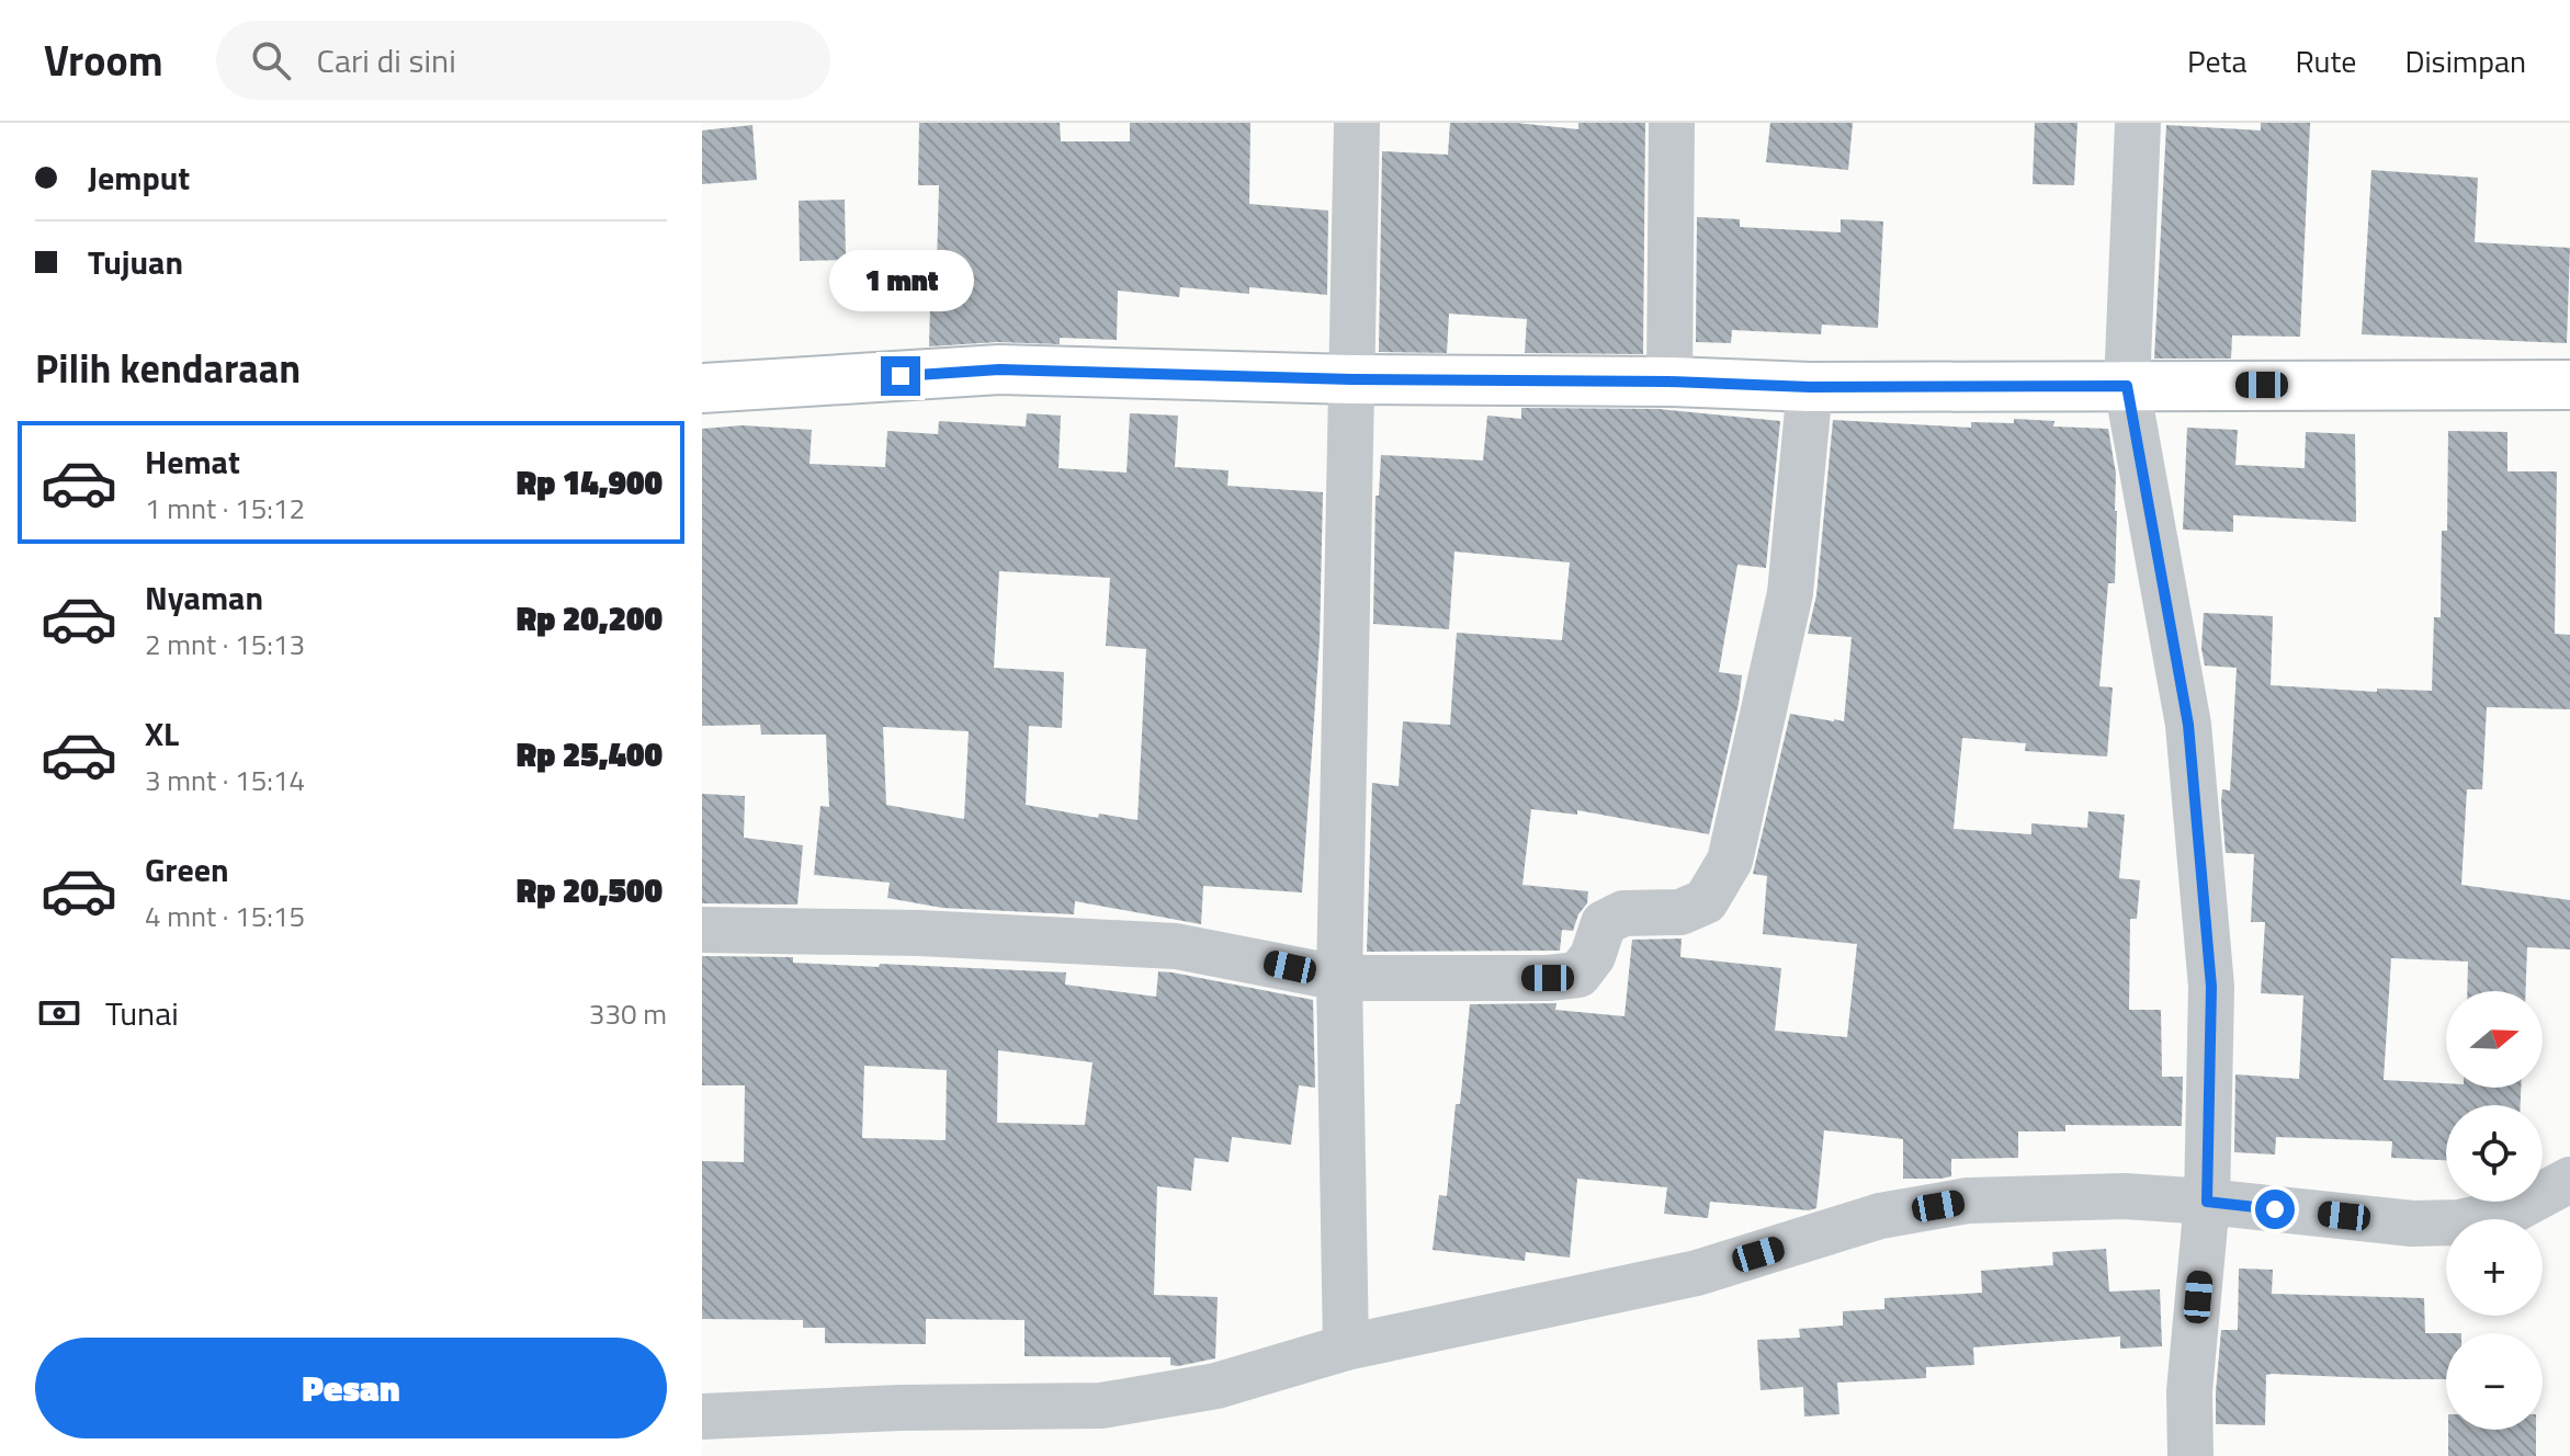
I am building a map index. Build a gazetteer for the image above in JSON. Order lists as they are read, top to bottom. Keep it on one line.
{"north":"right","page":{"header":"Vroom","search":"Cari di sini","nav":["Peta","Rute","Disimpan"],"banner":["Jemput","Tujuan"],"bubble":"1 mnt","heading":"Pilih kendaraan","list":[{"name":"Hemat","note":"1 mnt · 15:12","value":"Rp 14,900"},{"name":"Nyaman","note":"2 mnt · 15:13","value":"Rp 20,200"},{"name":"XL","note":"3 mnt · 15:14","value":"Rp 25,400"},{"name":"Green","note":"4 mnt · 15:15","value":"Rp 20,500"}],"pay":["Tunai","330 m"],"map_buttons":["+","−"],"buttons":"Pesan"}}
